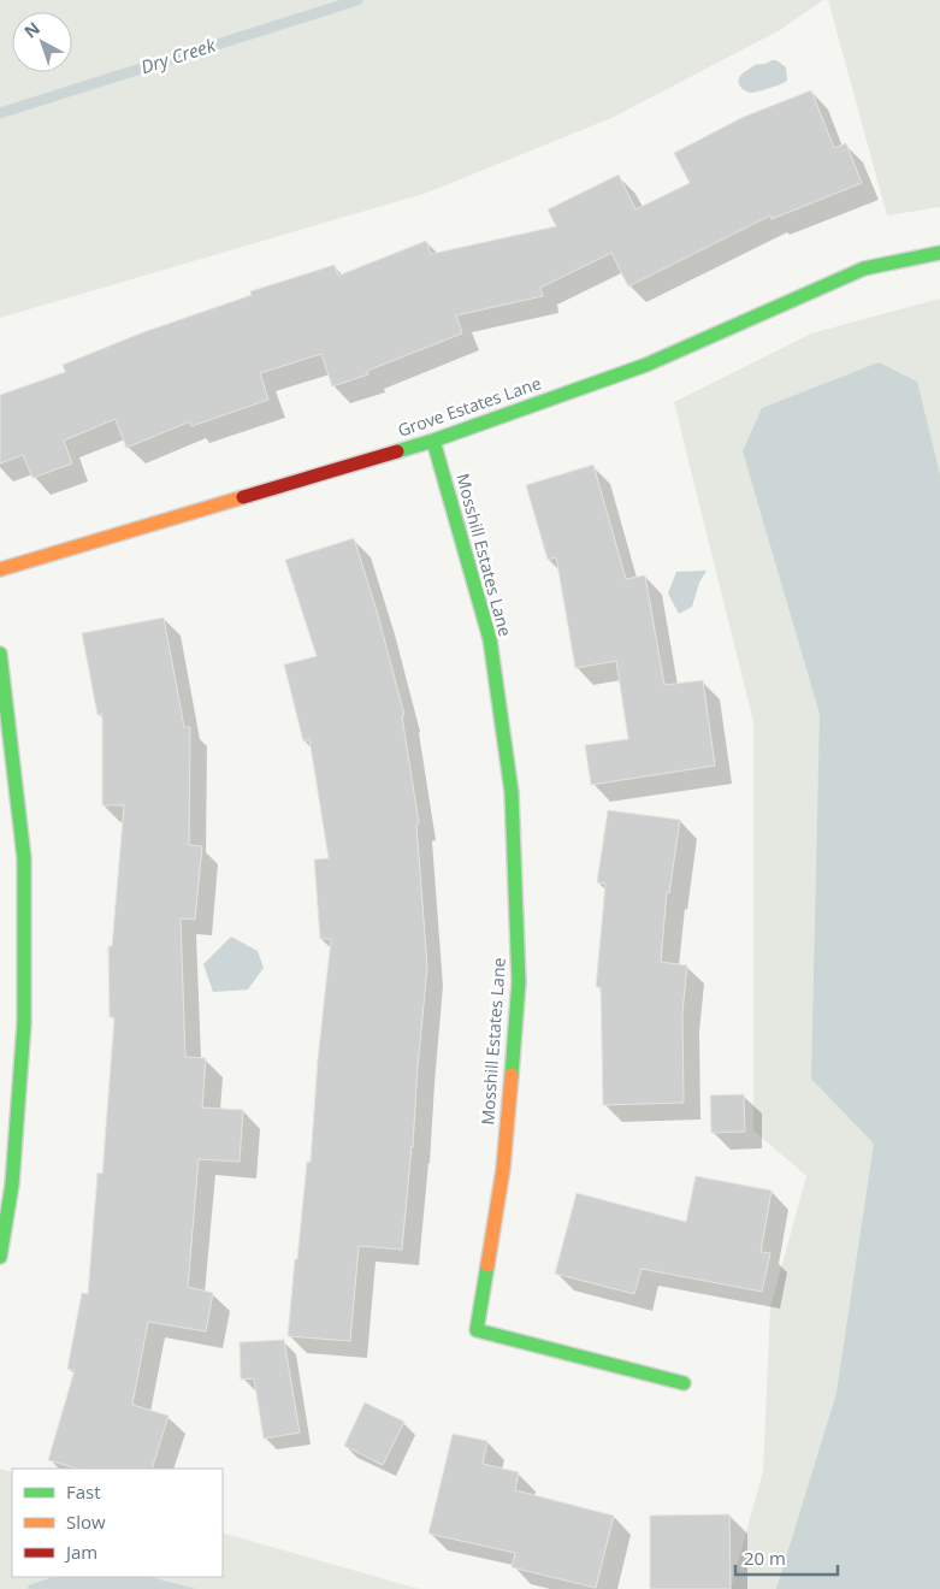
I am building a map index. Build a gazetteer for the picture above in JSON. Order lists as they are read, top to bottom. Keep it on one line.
{"streets":{"street":["Grove Estates Lane","Mosshill Estates Lane"]},"crossings":[["Grove Estates Lane","Mosshill Estates Lane"]],"water":["Dry Creek"],"legend":["Fast","Slow","Jam"],"scale_bar":"20 m","north":"top left"}
